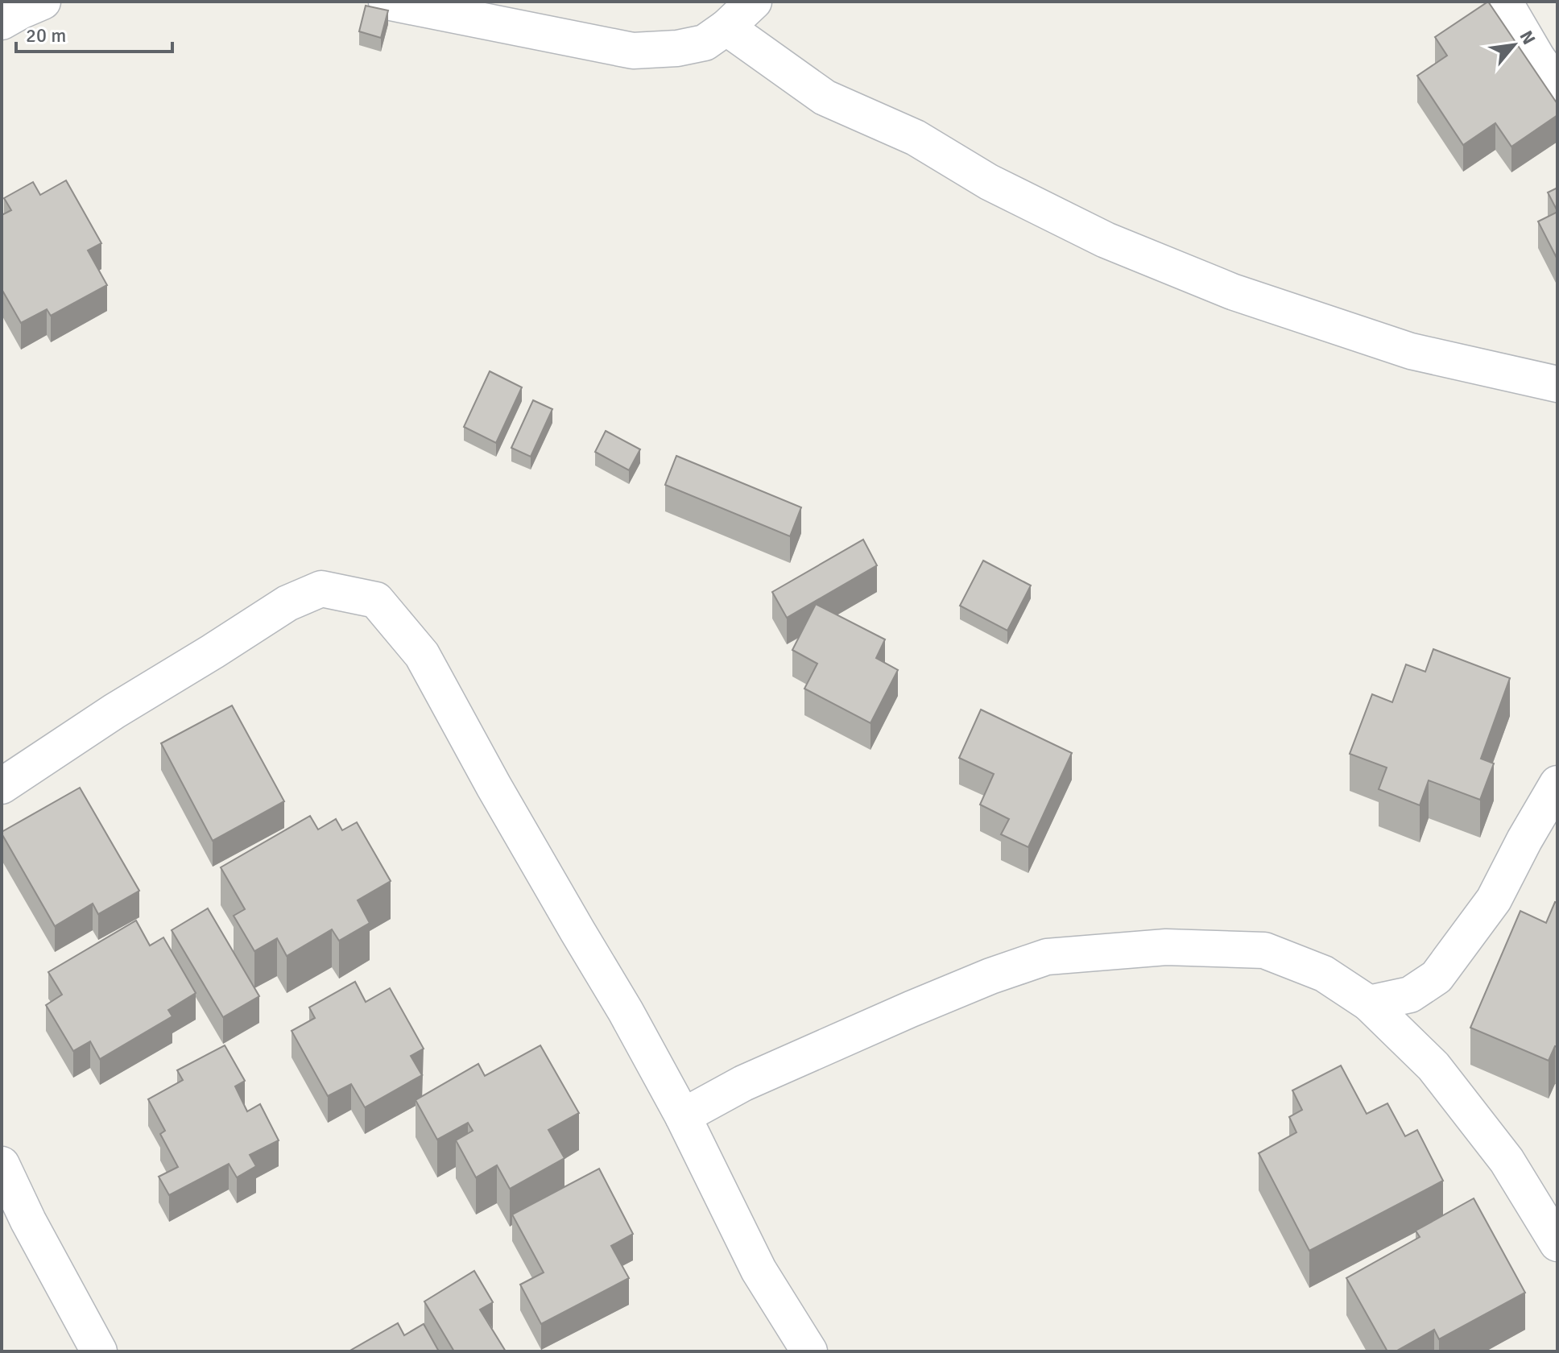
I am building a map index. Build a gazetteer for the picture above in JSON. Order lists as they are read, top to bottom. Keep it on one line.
{"scale_bar":"20 m","north":"top right"}
